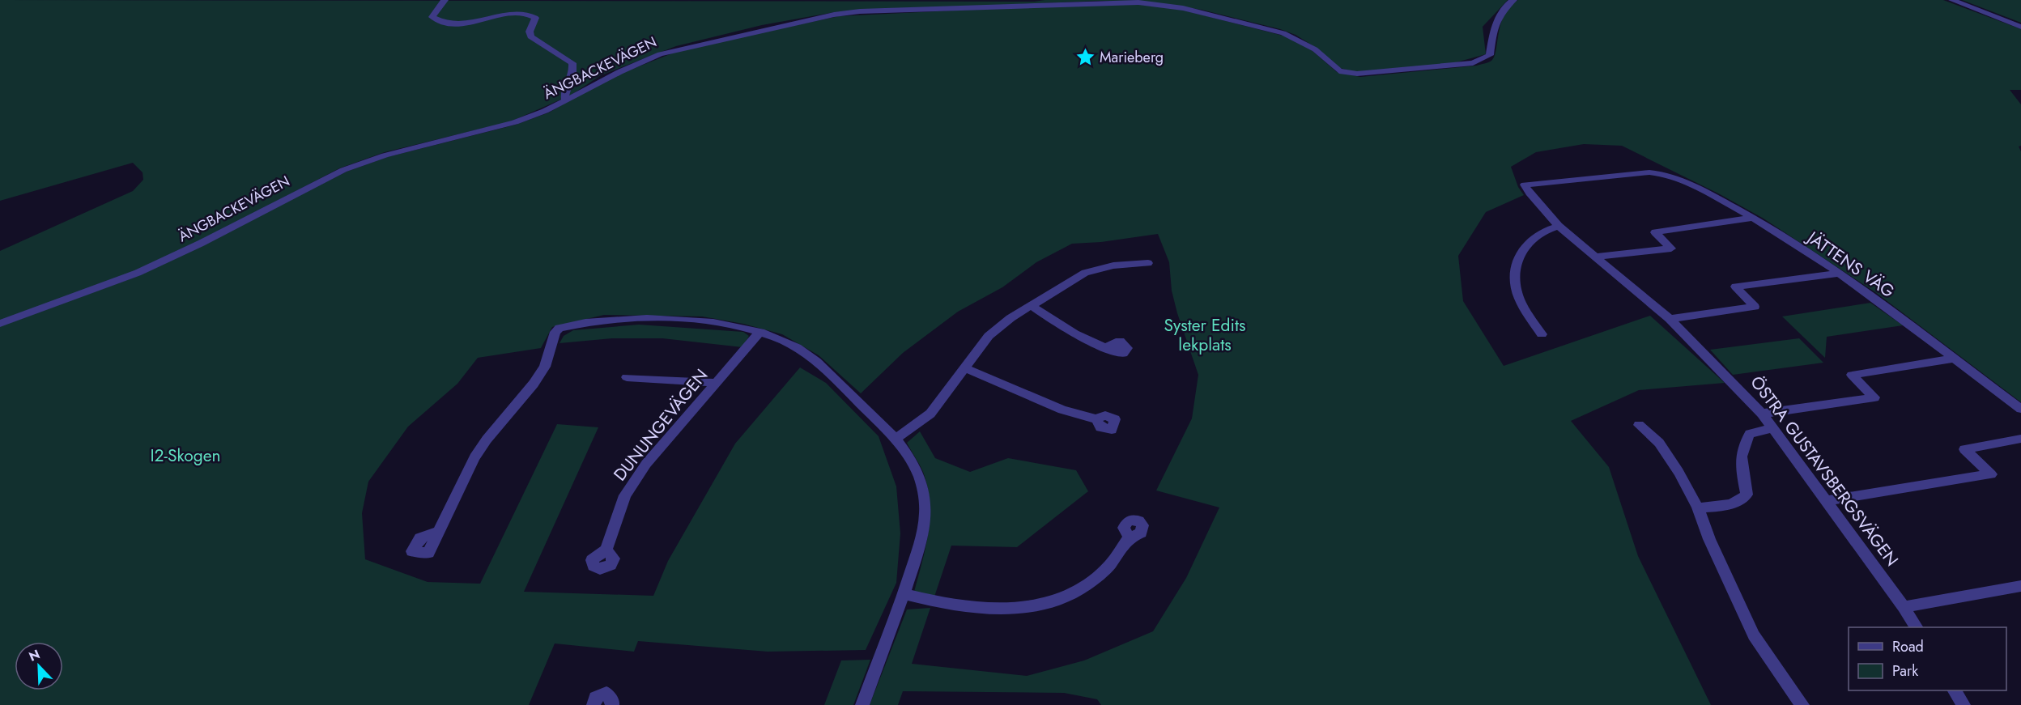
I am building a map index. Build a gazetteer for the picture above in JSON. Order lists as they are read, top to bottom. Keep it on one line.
{"streets":{"street":["ÄNGBACKEVÄGEN","JÄTTENS VÄG","DUNUNGEVÄGEN","ÖSTRA GUSTAVSBERGSVÄGEN"]},"crossings":[["JÄTTENS VÄG","ÖSTRA GUSTAVSBERGSVÄGEN"]],"parks":["Syster Edits lekplats","I2-Skogen"],"places":{"place":["Marieberg"]},"legend":["Road","Park"],"north":"top left"}
